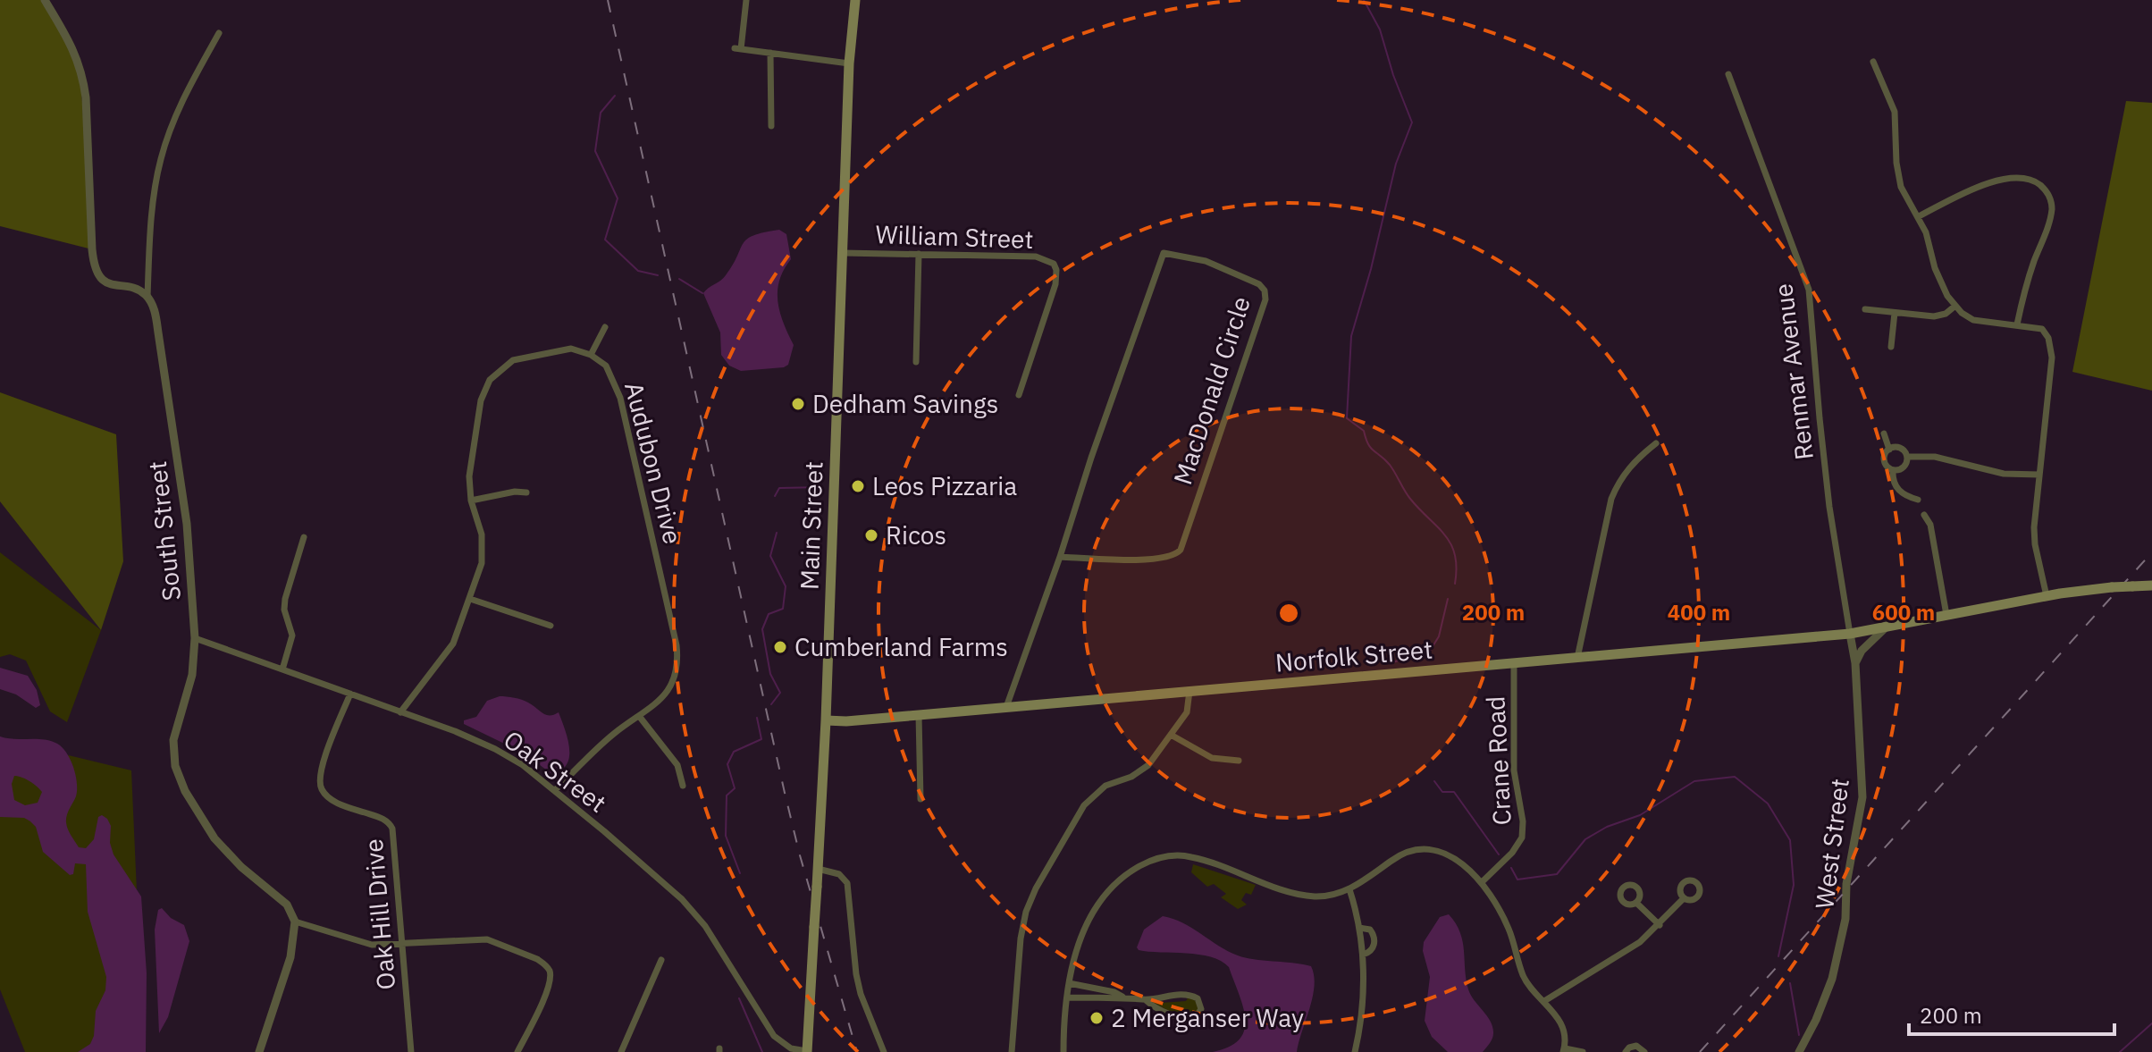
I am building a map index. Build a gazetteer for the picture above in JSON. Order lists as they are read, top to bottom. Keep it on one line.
{"streets":{"main road":["Main Street","Norfolk Street"],"street":["William Street","Renmar Avenue","MacDonald Circle","Audubon Drive","South Street","Crane Road","Oak Street","West Street","Oak Hill Drive"]},"crossings":[["William Street","Main Street"],["Renmar Avenue","Norfolk Street"],["Renmar Avenue","West Street"],["MacDonald Circle","Norfolk Street"],["Audubon Drive","Oak Street"],["Main Street","Norfolk Street"],["Main Street","Oak Street"],["South Street","Oak Street"],["Norfolk Street","Crane Road"],["Norfolk Street","West Street"],["Oak Street","Oak Hill Drive"]],"places":["Dedham Savings","Leos Pizzaria","Ricos","Cumberland Farms","2 Merganser Way"],"scale_bar":"200 m","rings":["200 m","400 m","600 m"]}
